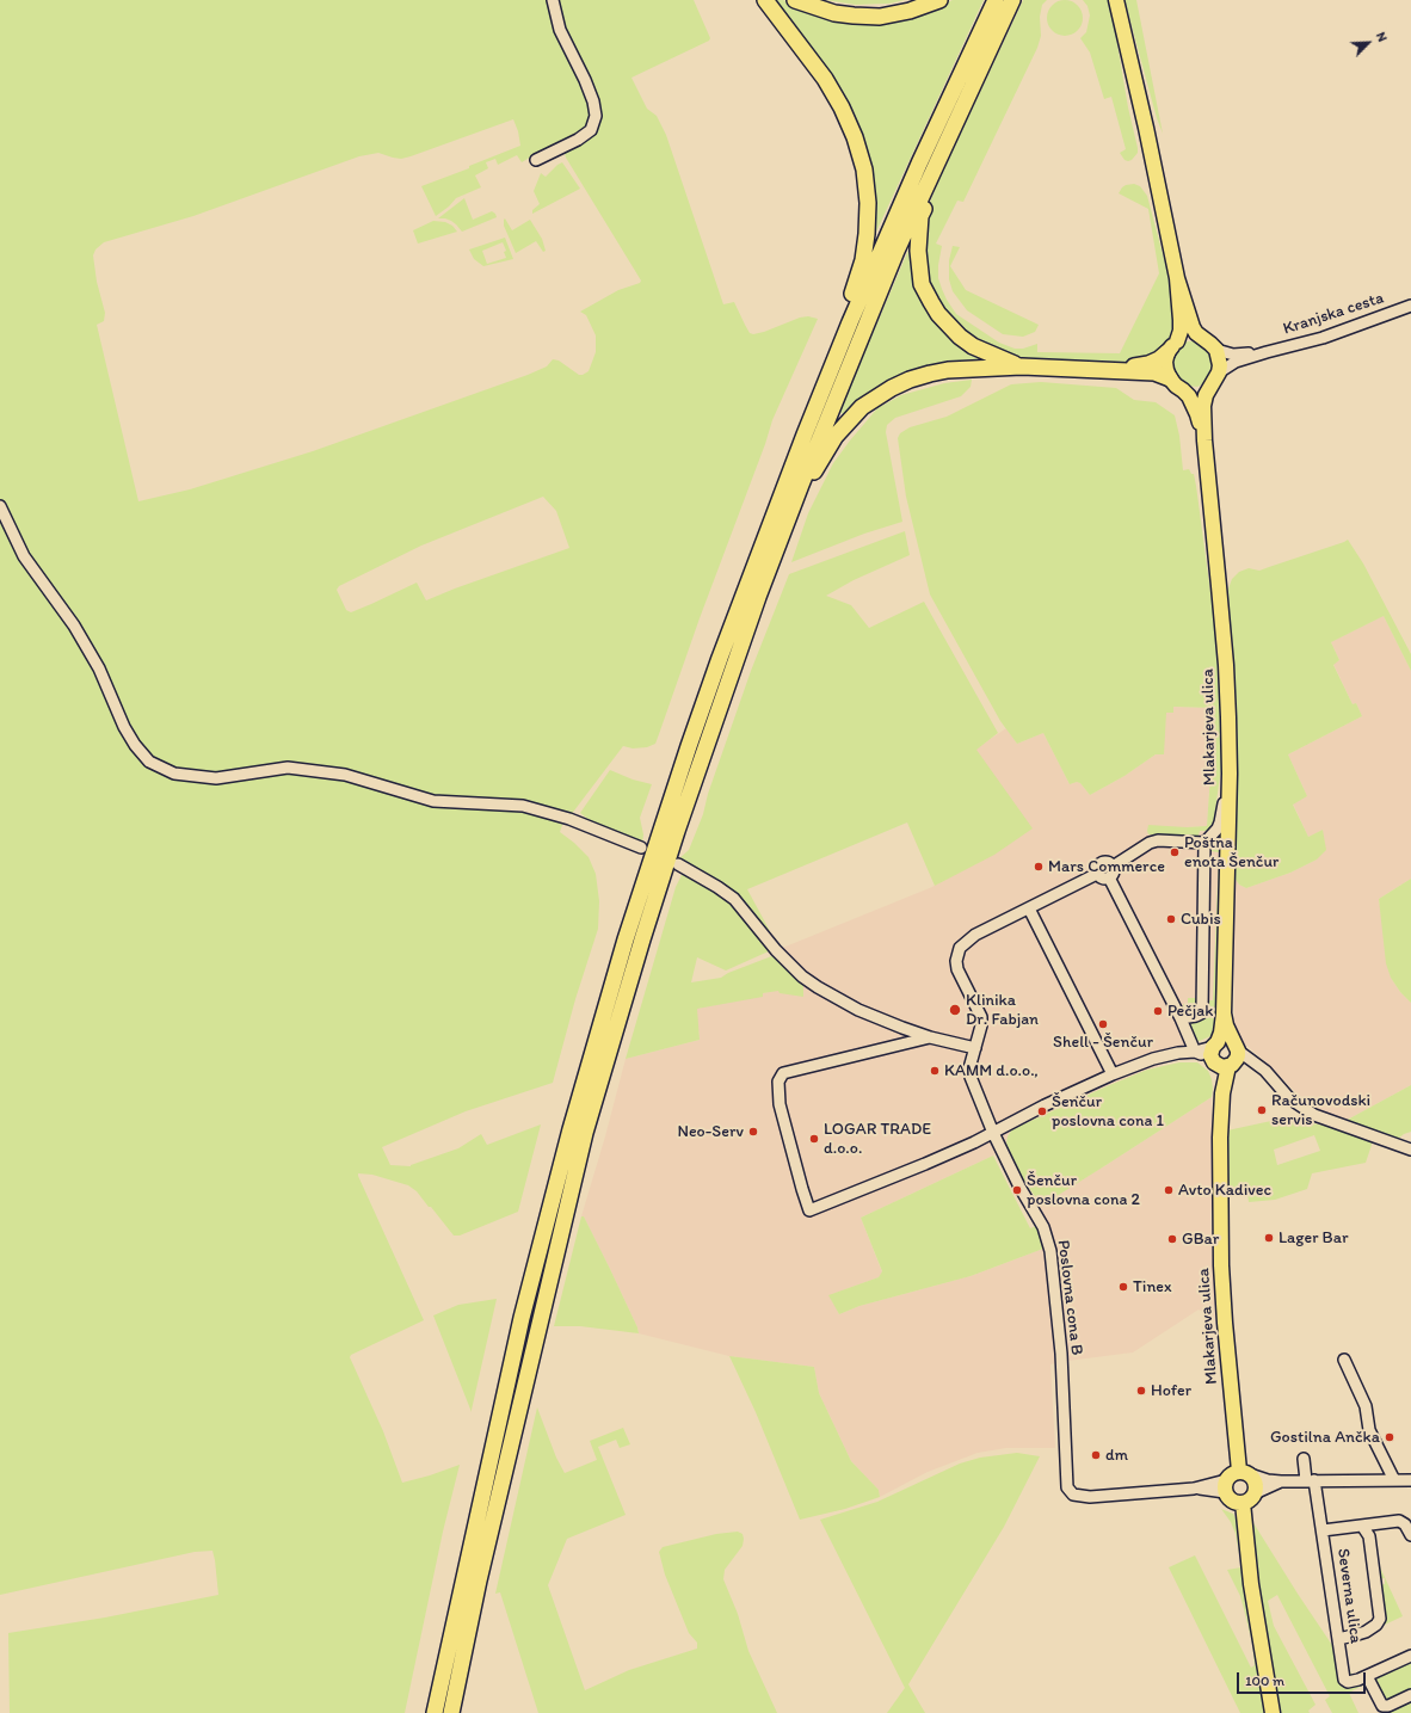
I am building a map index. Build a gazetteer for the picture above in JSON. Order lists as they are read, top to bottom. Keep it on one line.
{"streets":{"main road":["Mlakarjeva ulica"],"street":["Kranjska cesta","Poslovna cona B","Severna ulica"]},"crossings":[["Mlakarjeva ulica","Poslovna cona B"]],"places":["Poštna enota Šenčur","Mars Commerce","Cubis","Klinika Dr. Fabjan","Pečjak","Shell - Šenčur","KAMM d.o.o.,","Računovodski servis","Šenčur poslovna cona 1","Neo-Serv","LOGAR TRADE d.o.o.","Šenčur poslovna cona 2","Avto Kadivec","Lager Bar","GBar","Tinex","Hofer","Gostilna Ančka","dm"],"scale_bar":"100 m","north":"top right"}
